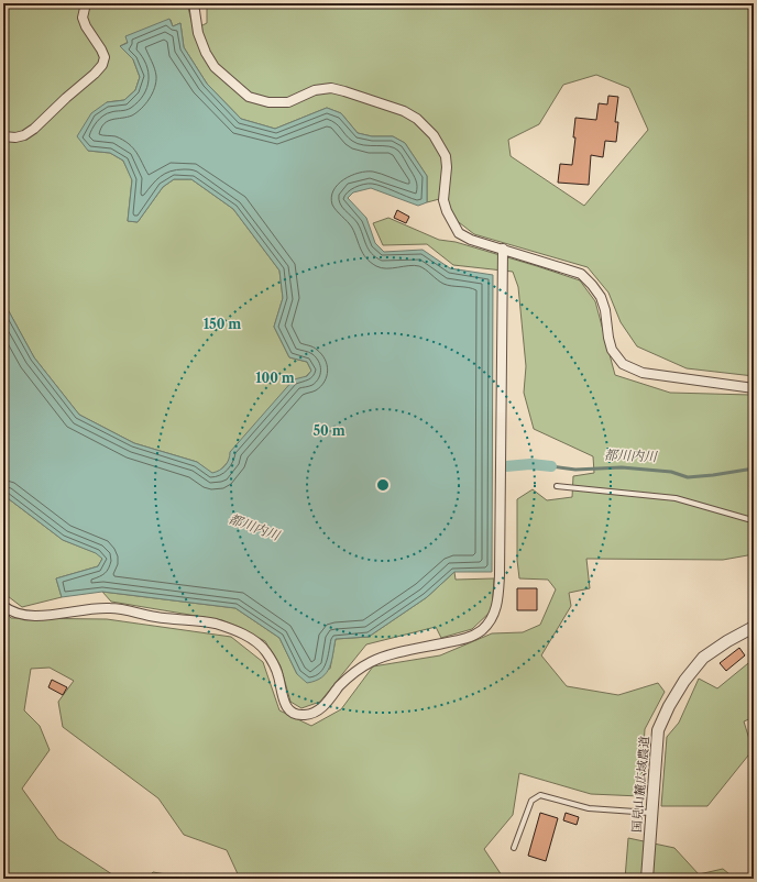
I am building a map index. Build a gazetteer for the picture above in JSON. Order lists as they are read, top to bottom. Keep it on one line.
{"streets":{"street":["国見山麓広域農道"]},"water":["都川内川"],"rings":["150 m","100 m","50 m"]}
